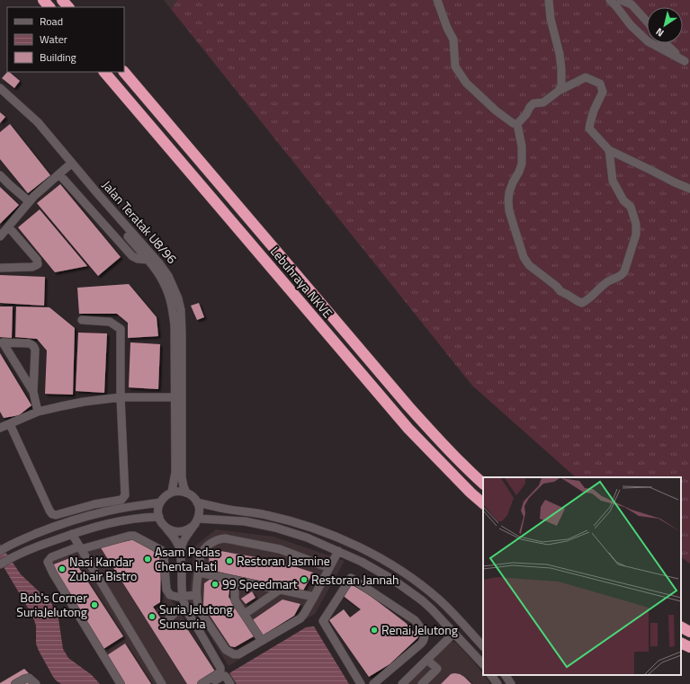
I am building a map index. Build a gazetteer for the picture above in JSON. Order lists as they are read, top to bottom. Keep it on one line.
{"streets":{"highway":["Lebuhraya NKVE"],"street":["Jalan Teratak U8/96"]},"places":["Asam Pedas Chenta Hati","Restoran Jasmine","Nasi Kandar Zubair Bistro","Restoran Jannah","99 Speedmart","Bob's Corner SuriaJelutong","Suria Jelutong Sunsuria","Renai Jelutong"],"legend":["Road","Water","Building"],"north":"bottom left"}
